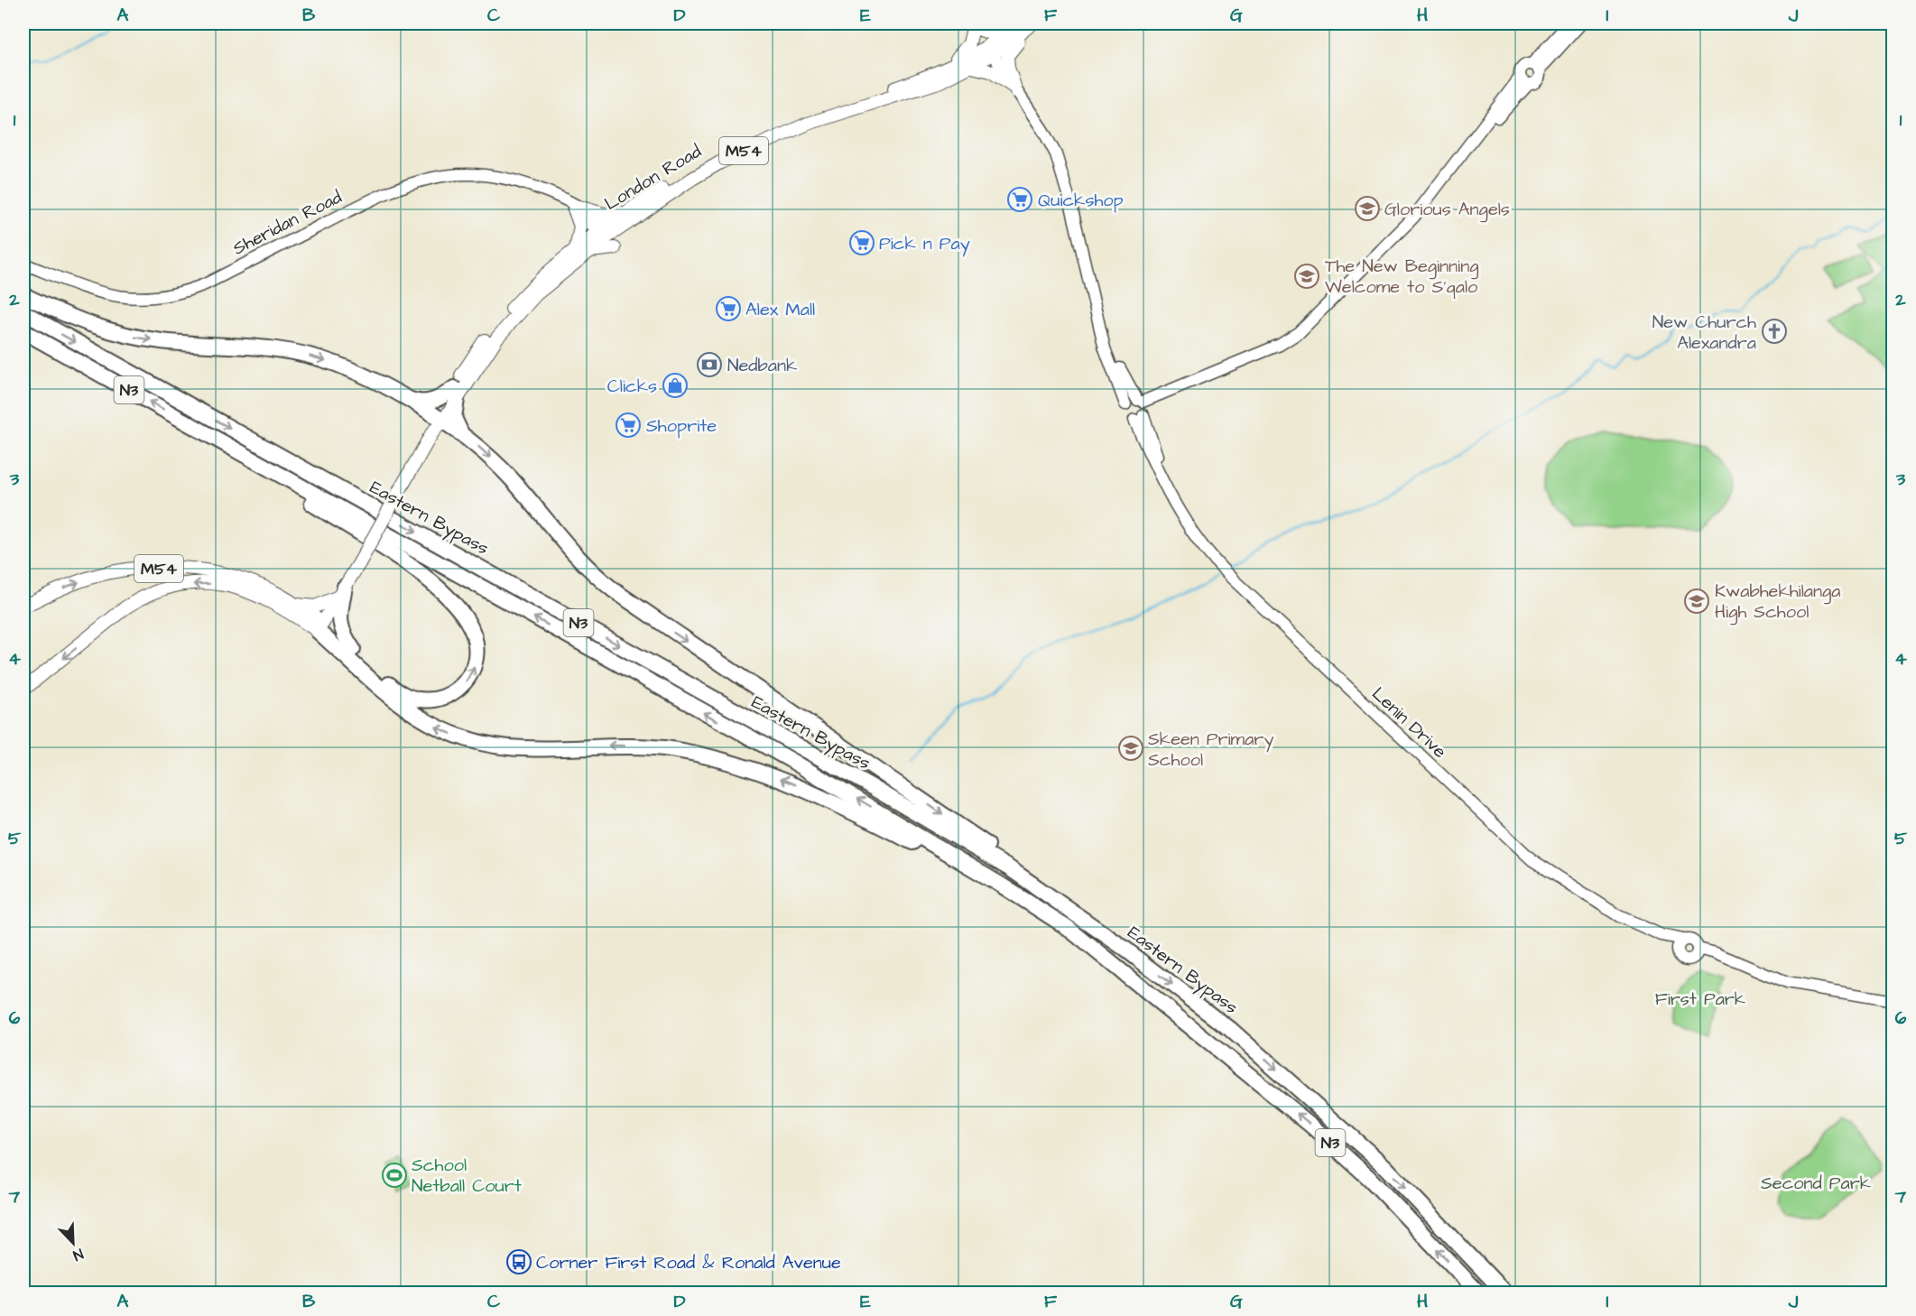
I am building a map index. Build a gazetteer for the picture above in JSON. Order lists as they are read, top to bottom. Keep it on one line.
{"streets":{"highway":["N3","Eastern Bypass"],"main road":["M54","London Road"],"street":["Sheridan Road","Lenin Drive"]},"crossings":[["M54","London Road"],["London Road","Sheridan Road"]],"parks":["First Park","Second Park"],"places":{"supermarket":["Quickshop","Pick n Pay","Alex Mall","Shoprite"],"school or university":["Glorious Angels","The New Beginning Welcome to S'qalo","Kwabhekhilanga High School","Skeen Primary School"],"church":["New Church Alexandra"],"bank":["Nedbank"],"shop":["Clicks"],"sports":["School Netball Court"],"bus stop":["Corner First Road & Ronald Avenue"]},"north":"bottom right","grid":{"columns":["A","B","C","D","E","F","G","H","I","J"],"rows":["1","2","3","4","5","6","7"]}}
